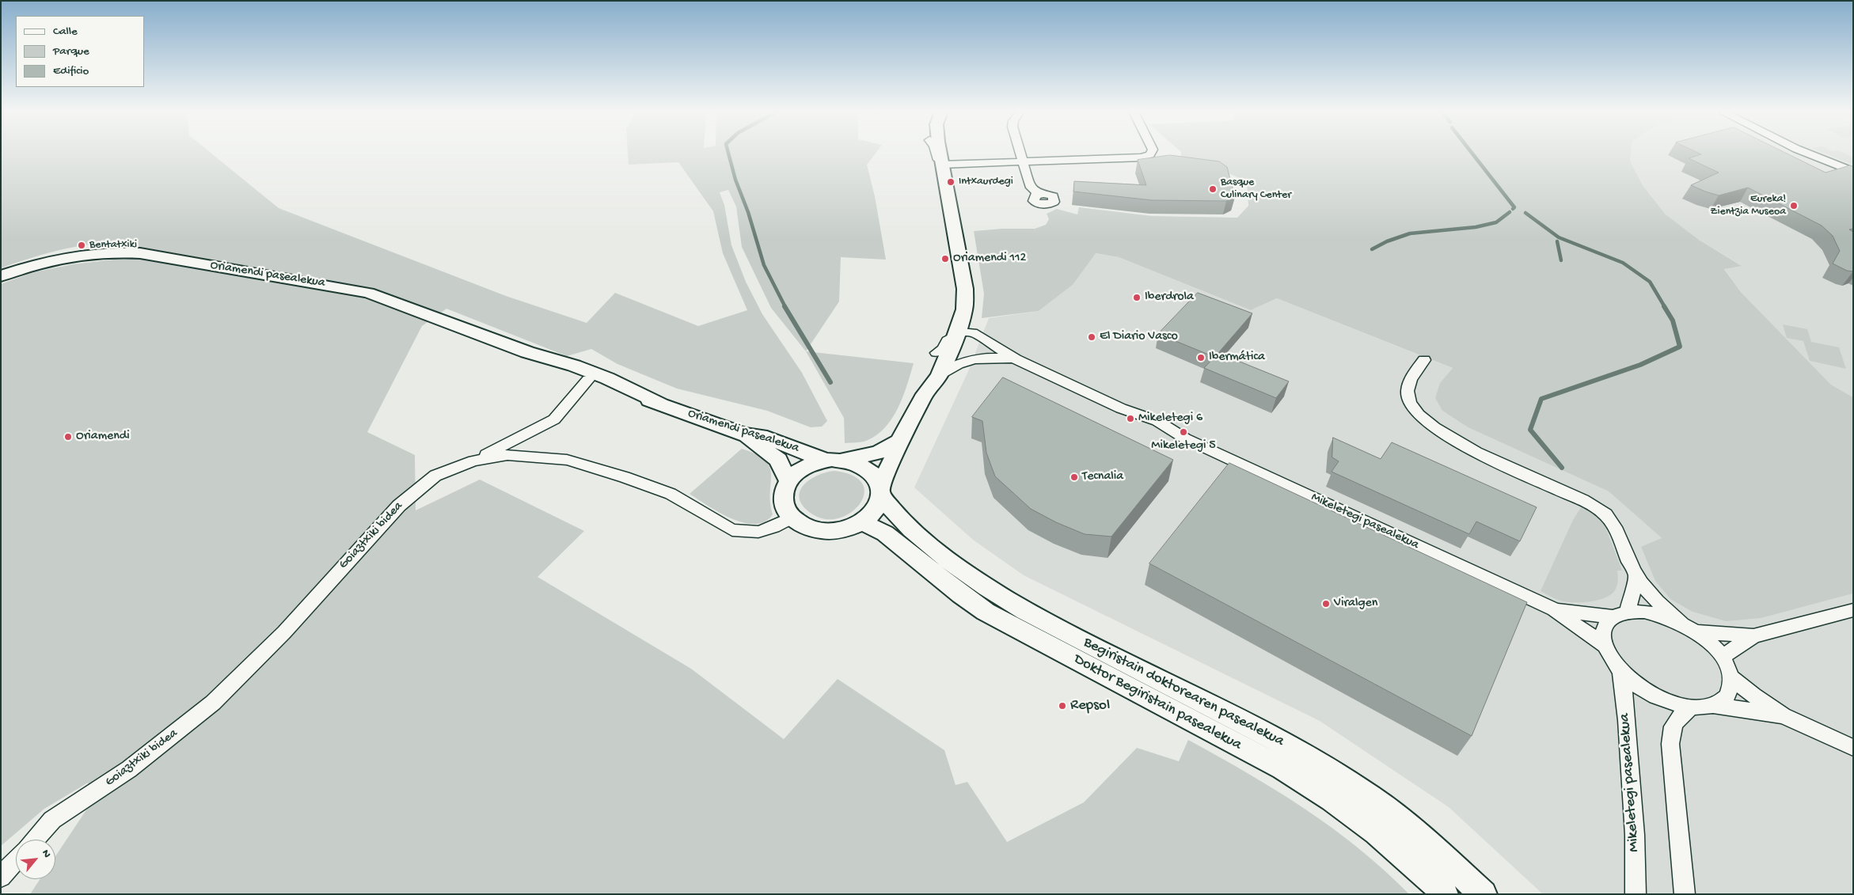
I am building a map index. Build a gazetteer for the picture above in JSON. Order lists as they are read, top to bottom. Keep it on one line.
{"streets":{"main road":["Oriamendi pasealekua","Begiristain doktorearen pasealekua","Doktor Begiristain pasealekua"],"street":["Mikeletegi pasealekua","Goiaztxiki bidea"]},"crossings":[["Oriamendi pasealekua","Goiaztxiki bidea"],["Oriamendi pasealekua","Begiristain doktorearen pasealekua"],["Oriamendi pasealekua","Doktor Begiristain pasealekua"],["Goiaztxiki bidea","Begiristain doktorearen pasealekua"],["Goiaztxiki bidea","Doktor Begiristain pasealekua"],["Begiristain doktorearen pasealekua","Doktor Begiristain pasealekua"]],"places":["Intxaurdegi","Basque Culinary Center","Eureka! Zientzia Museoa","Bentatxiki","Oriamendi 112","Iberdrola","El Diario Vasco","Ibermática","Mikeletegi 6","Mikeletegi 5","Oriamendi","Tecnalia","Viralgen","Repsol"],"legend":["Calle","Parque","Edificio"],"north":"top right"}
